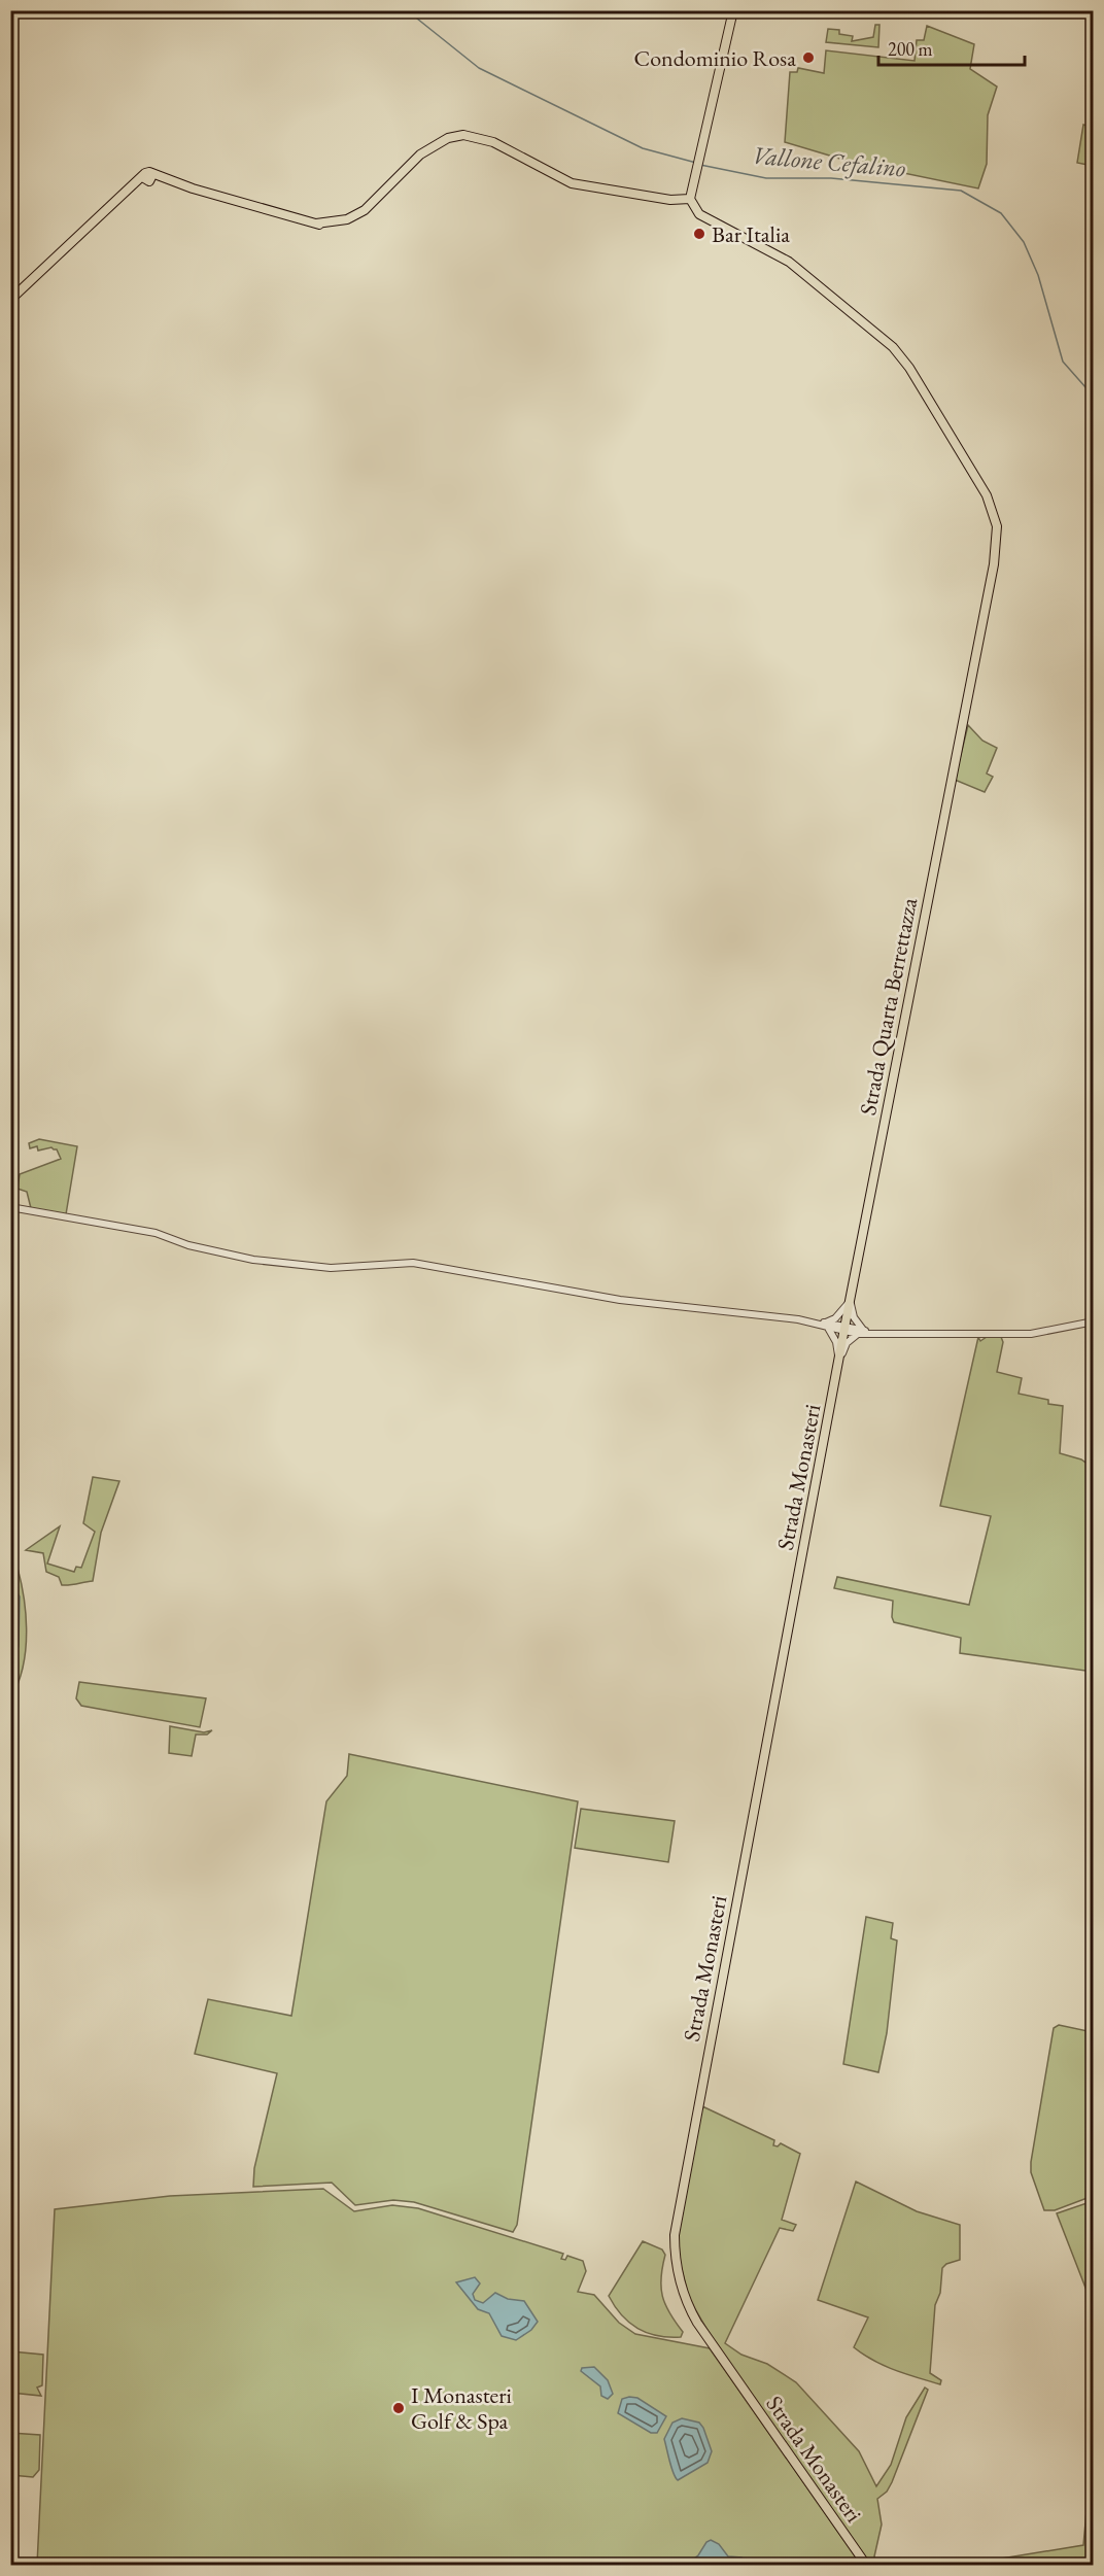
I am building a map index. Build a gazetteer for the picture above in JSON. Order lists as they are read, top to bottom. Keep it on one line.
{"streets":{"main road":["Strada Quarta Berrettazza","Strada Monasteri"]},"crossings":[["Strada Quarta Berrettazza","Strada Monasteri"]],"water":["Vallone Cefalino"],"places":["Condominio Rosa","Bar Italia","I Monasteri Golf & Spa"],"scale_bar":"200 m"}
